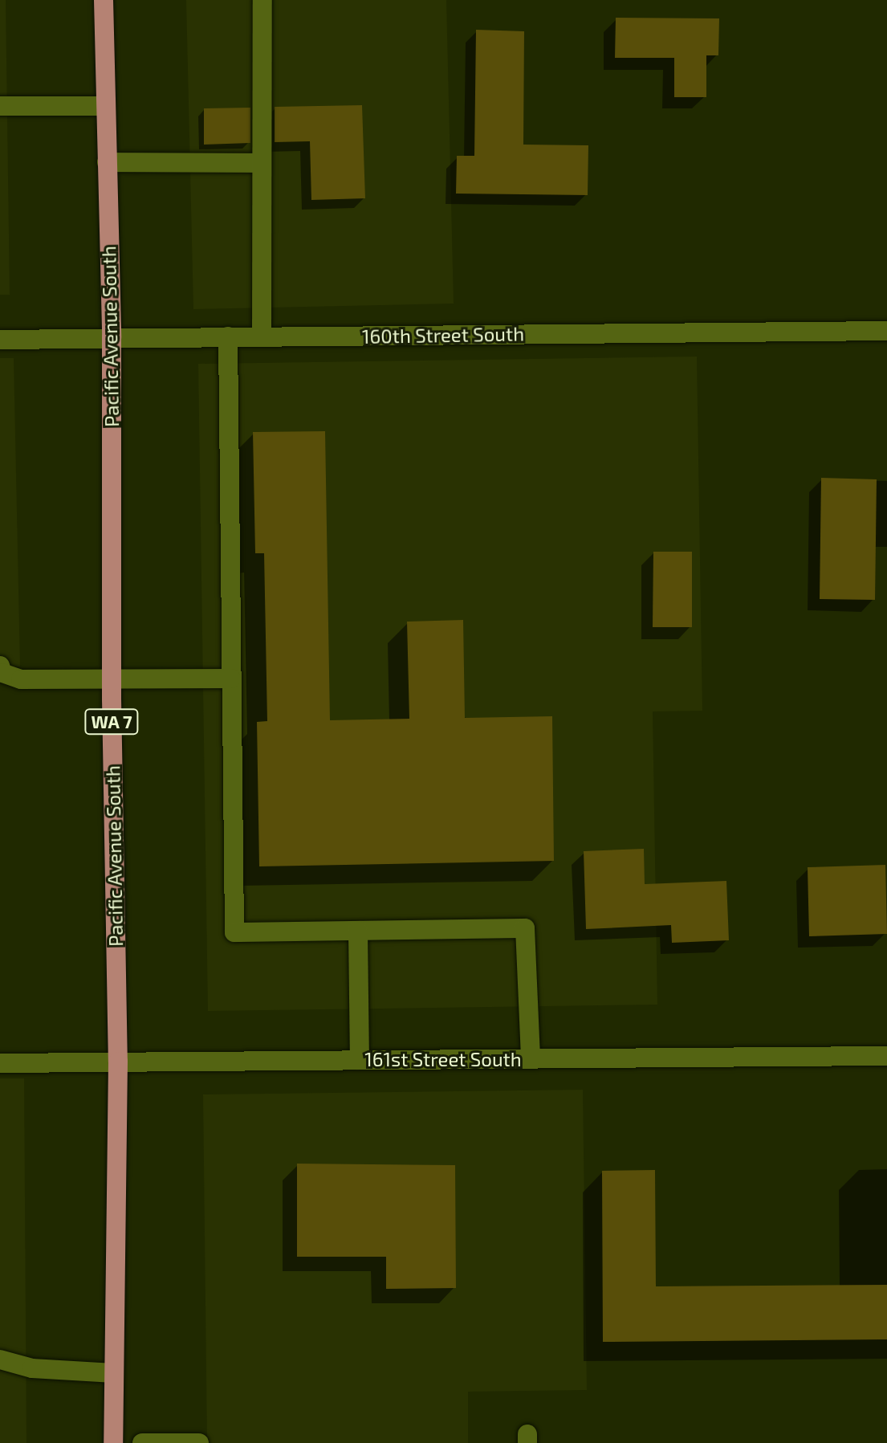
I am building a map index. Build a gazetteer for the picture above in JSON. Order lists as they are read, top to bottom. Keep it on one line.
{"streets":{"main road":["Pacific Avenue South","WA 7"],"street":["160th Street South","161st Street South"]},"crossings":[["160th Street South","Pacific Avenue South"],["Pacific Avenue South","161st Street South"]]}
